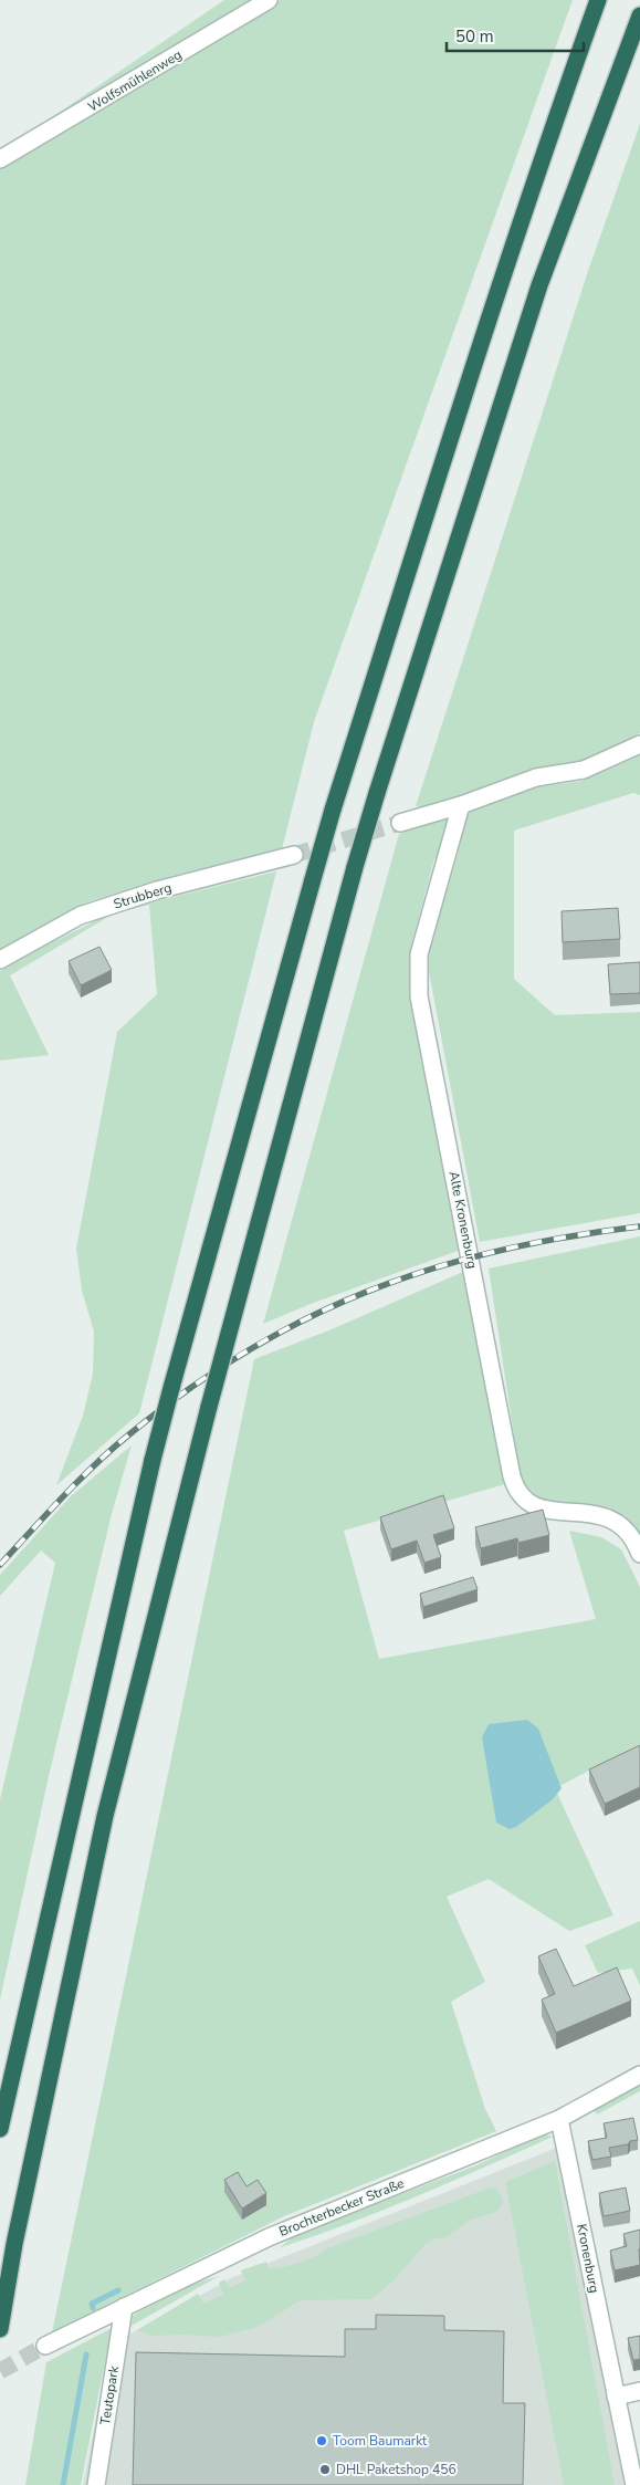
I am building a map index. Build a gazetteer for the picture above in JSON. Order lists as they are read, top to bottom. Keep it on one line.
{"streets":{"street":["Wolfsmühlenweg","Strubberg","Alte Kronenburg","Brochterbecker Straße","Kronenburg","Teutopark"]},"crossings":[["Brochterbecker Straße","Kronenburg"],["Brochterbecker Straße","Teutopark"]],"places":["Toom Baumarkt","DHL Paketshop 456"],"scale_bar":"50 m"}
